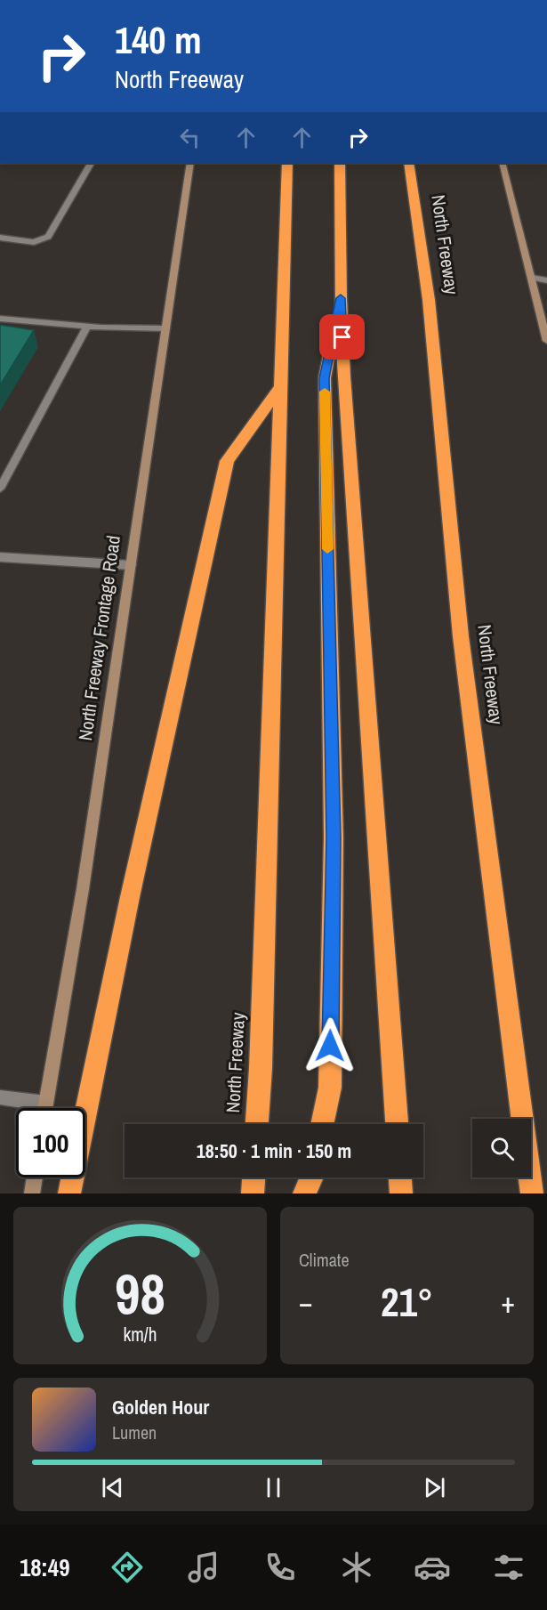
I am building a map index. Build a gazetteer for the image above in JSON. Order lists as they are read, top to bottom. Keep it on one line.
{"streets":{"highway":["North Freeway"],"main road":["North Freeway Frontage Road"]},"page":{"turn":["140 m","North Freeway"],"limit":"100","trip":"18:50 · 1 min · 150 m","tile":"Climate","heat":["−","21°","+"],"song":["Golden Hour","Lumen"],"tabs":"18:49","gauge":["98","km/h"]}}
